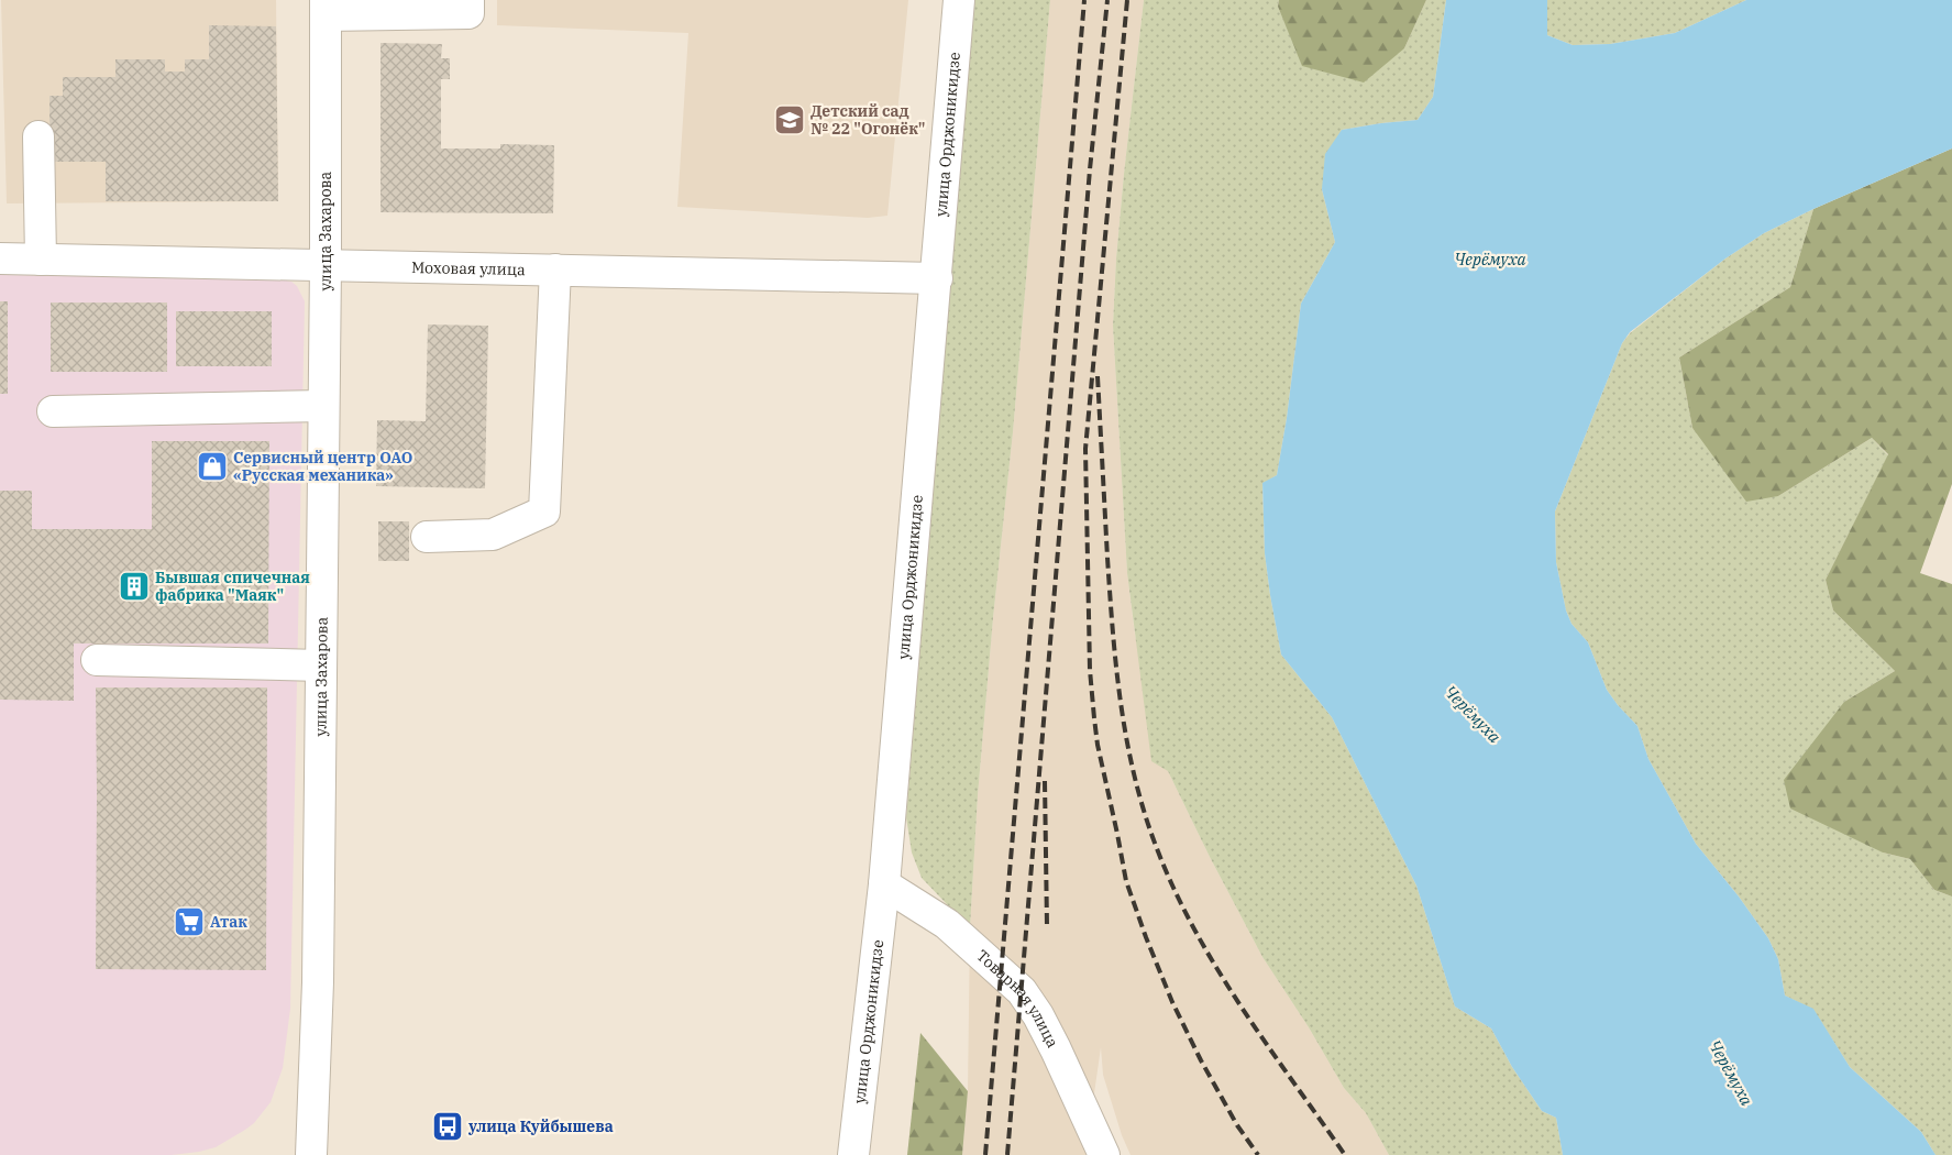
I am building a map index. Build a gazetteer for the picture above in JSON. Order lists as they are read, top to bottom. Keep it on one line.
{"streets":{"street":["улица Орджоникидзе","улица Захарова","Моховая улица","Товарная улица"]},"crossings":[["улица Орджоникидзе","Моховая улица"],["улица Орджоникидзе","Товарная улица"],["улица Захарова","Моховая улица"]],"water":["Черёмуха"],"places":{"school or university":["Детский сад № 22 \"Огонёк\""],"shop":["Сервисный центр ОАО «Русская механика»"],"building":["Бывшая спичечная фабрика \"Маяк\""],"supermarket":["Атак"],"bus stop":["улица Куйбышева"]}}
